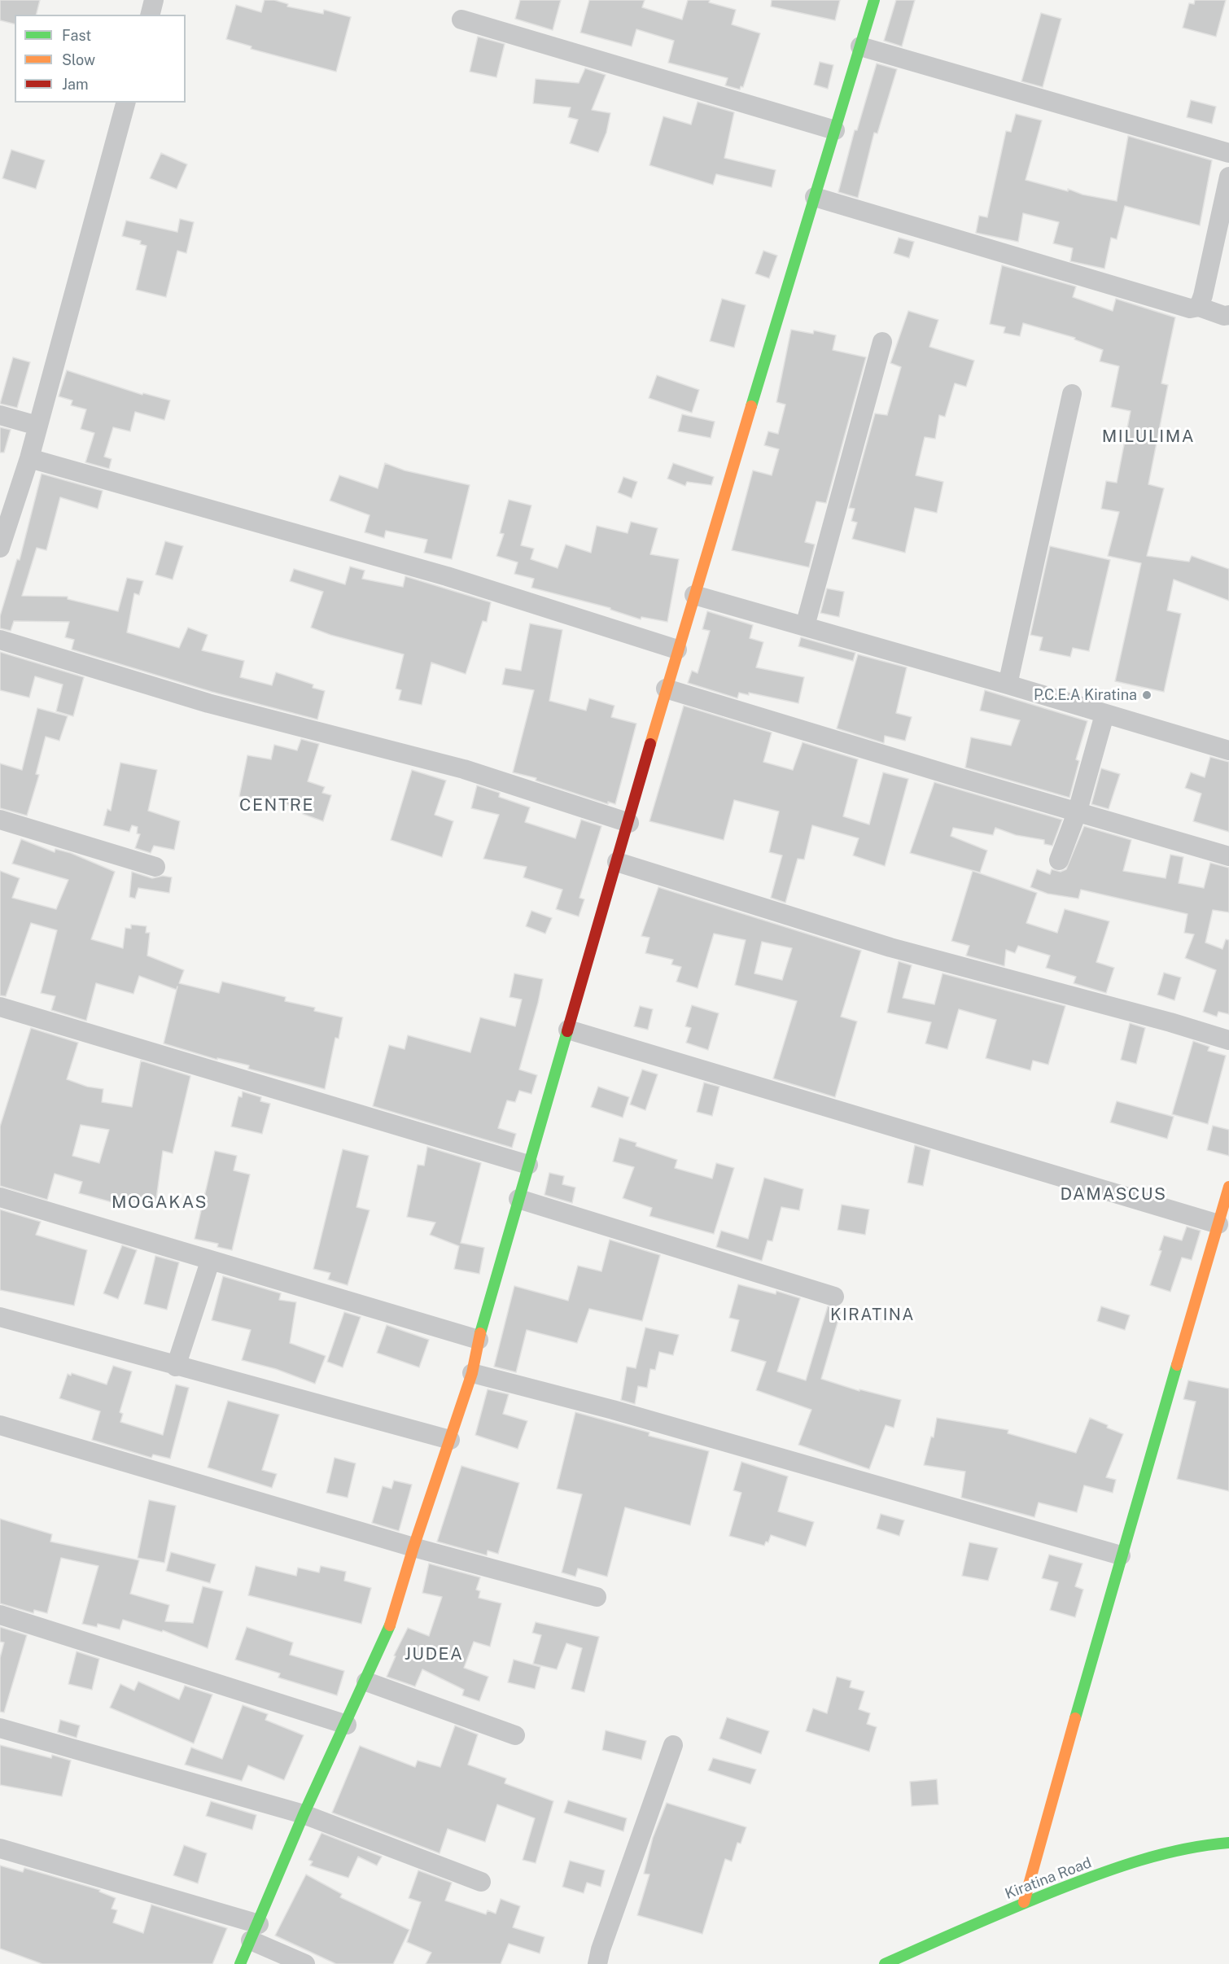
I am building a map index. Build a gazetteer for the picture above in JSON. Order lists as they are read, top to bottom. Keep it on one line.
{"streets":{"street":["Kiratina Road"]},"districts":["MILULIMA","CENTRE","DAMASCUS","MOGAKAS","KIRATINA","JUDEA"],"places":["P.C.E.A Kiratina"],"legend":["Fast","Slow","Jam"]}
